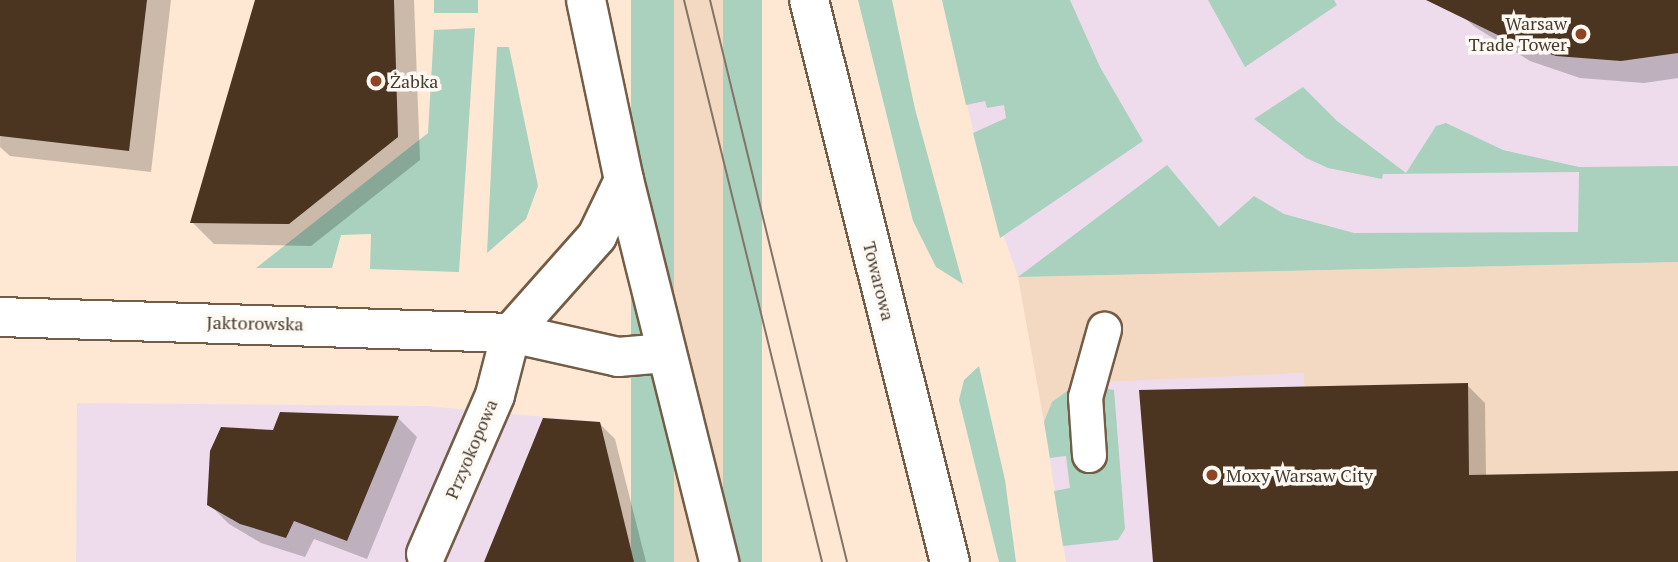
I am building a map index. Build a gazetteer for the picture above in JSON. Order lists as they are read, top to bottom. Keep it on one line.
{"streets":{"main road":["Towarowa","Jaktorowska","Przyokopowa"]},"crossings":[["Jaktorowska","Przyokopowa"]],"places":["Warsaw Trade Tower","Żabka","Moxy Warsaw City"]}
